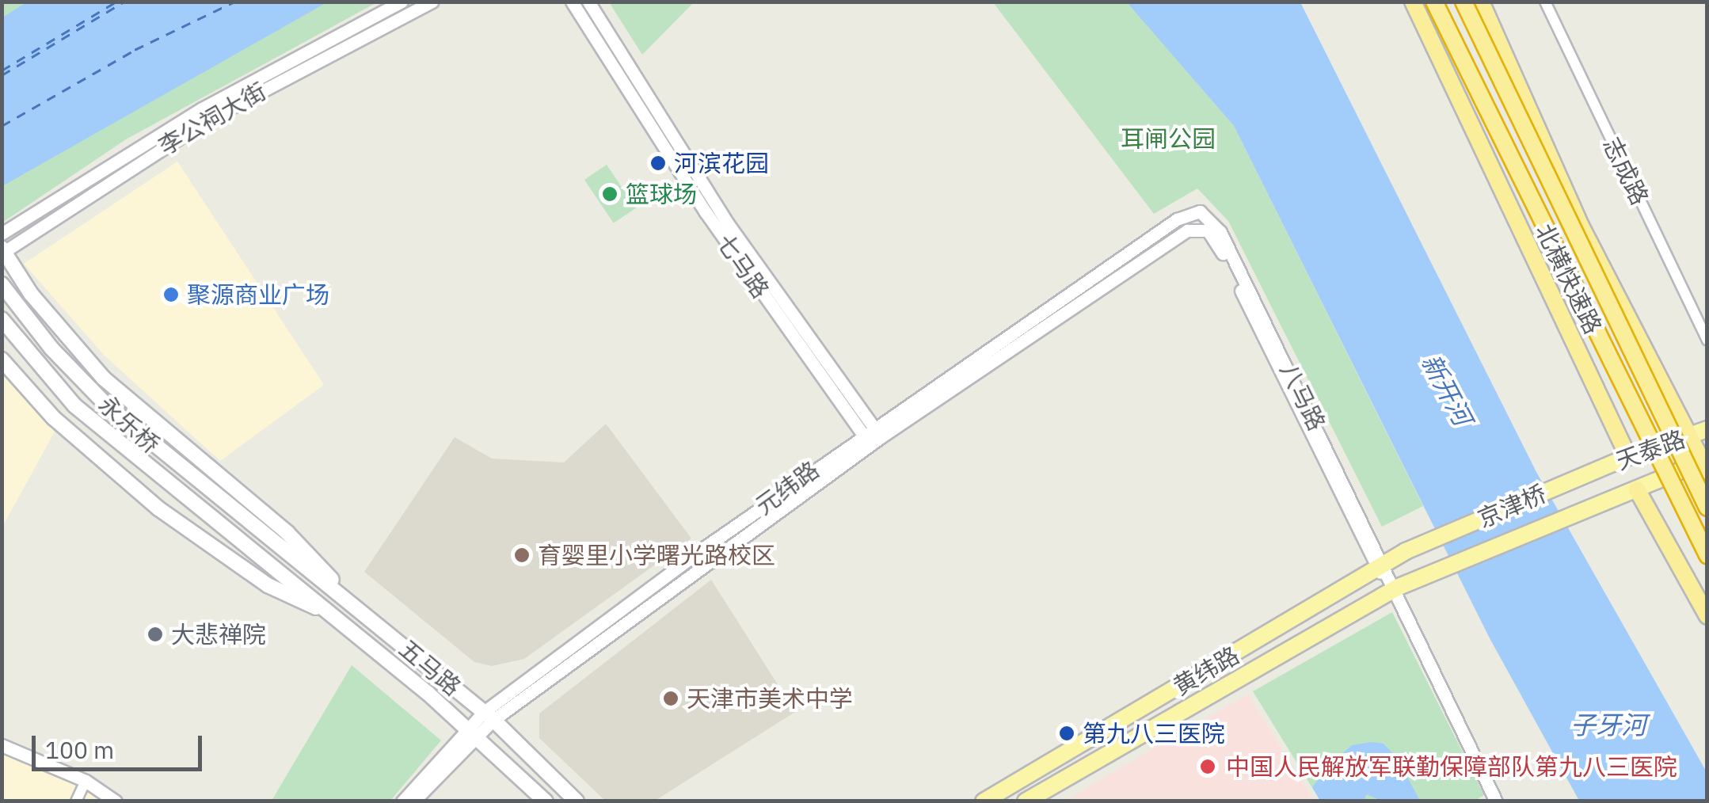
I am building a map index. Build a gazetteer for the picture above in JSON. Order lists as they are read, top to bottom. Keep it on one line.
{"streets":{"highway":["北横快速路"],"main road":["永乐桥","天泰路","京津桥","五马路","黄纬路"],"street":["李公祠大街","志成路","七马路","八马路","元纬路"]},"crossings":[["七马路","元纬路"],["八马路","元纬路"],["八马路","黄纬路"],["永乐桥","五马路"],["天泰路","京津桥"],["元纬路","五马路"],["京津桥","黄纬路"]],"water":["新开河","子牙河"],"parks":["耳闸公园"],"places":["河滨花园","篮球场","聚源商业广场","育婴里小学曙光路校区","大悲禅院","天津市美术中学","第九八三医院","中国人民解放军联勤保障部队第九八三医院"],"scale_bar":"100 m"}
